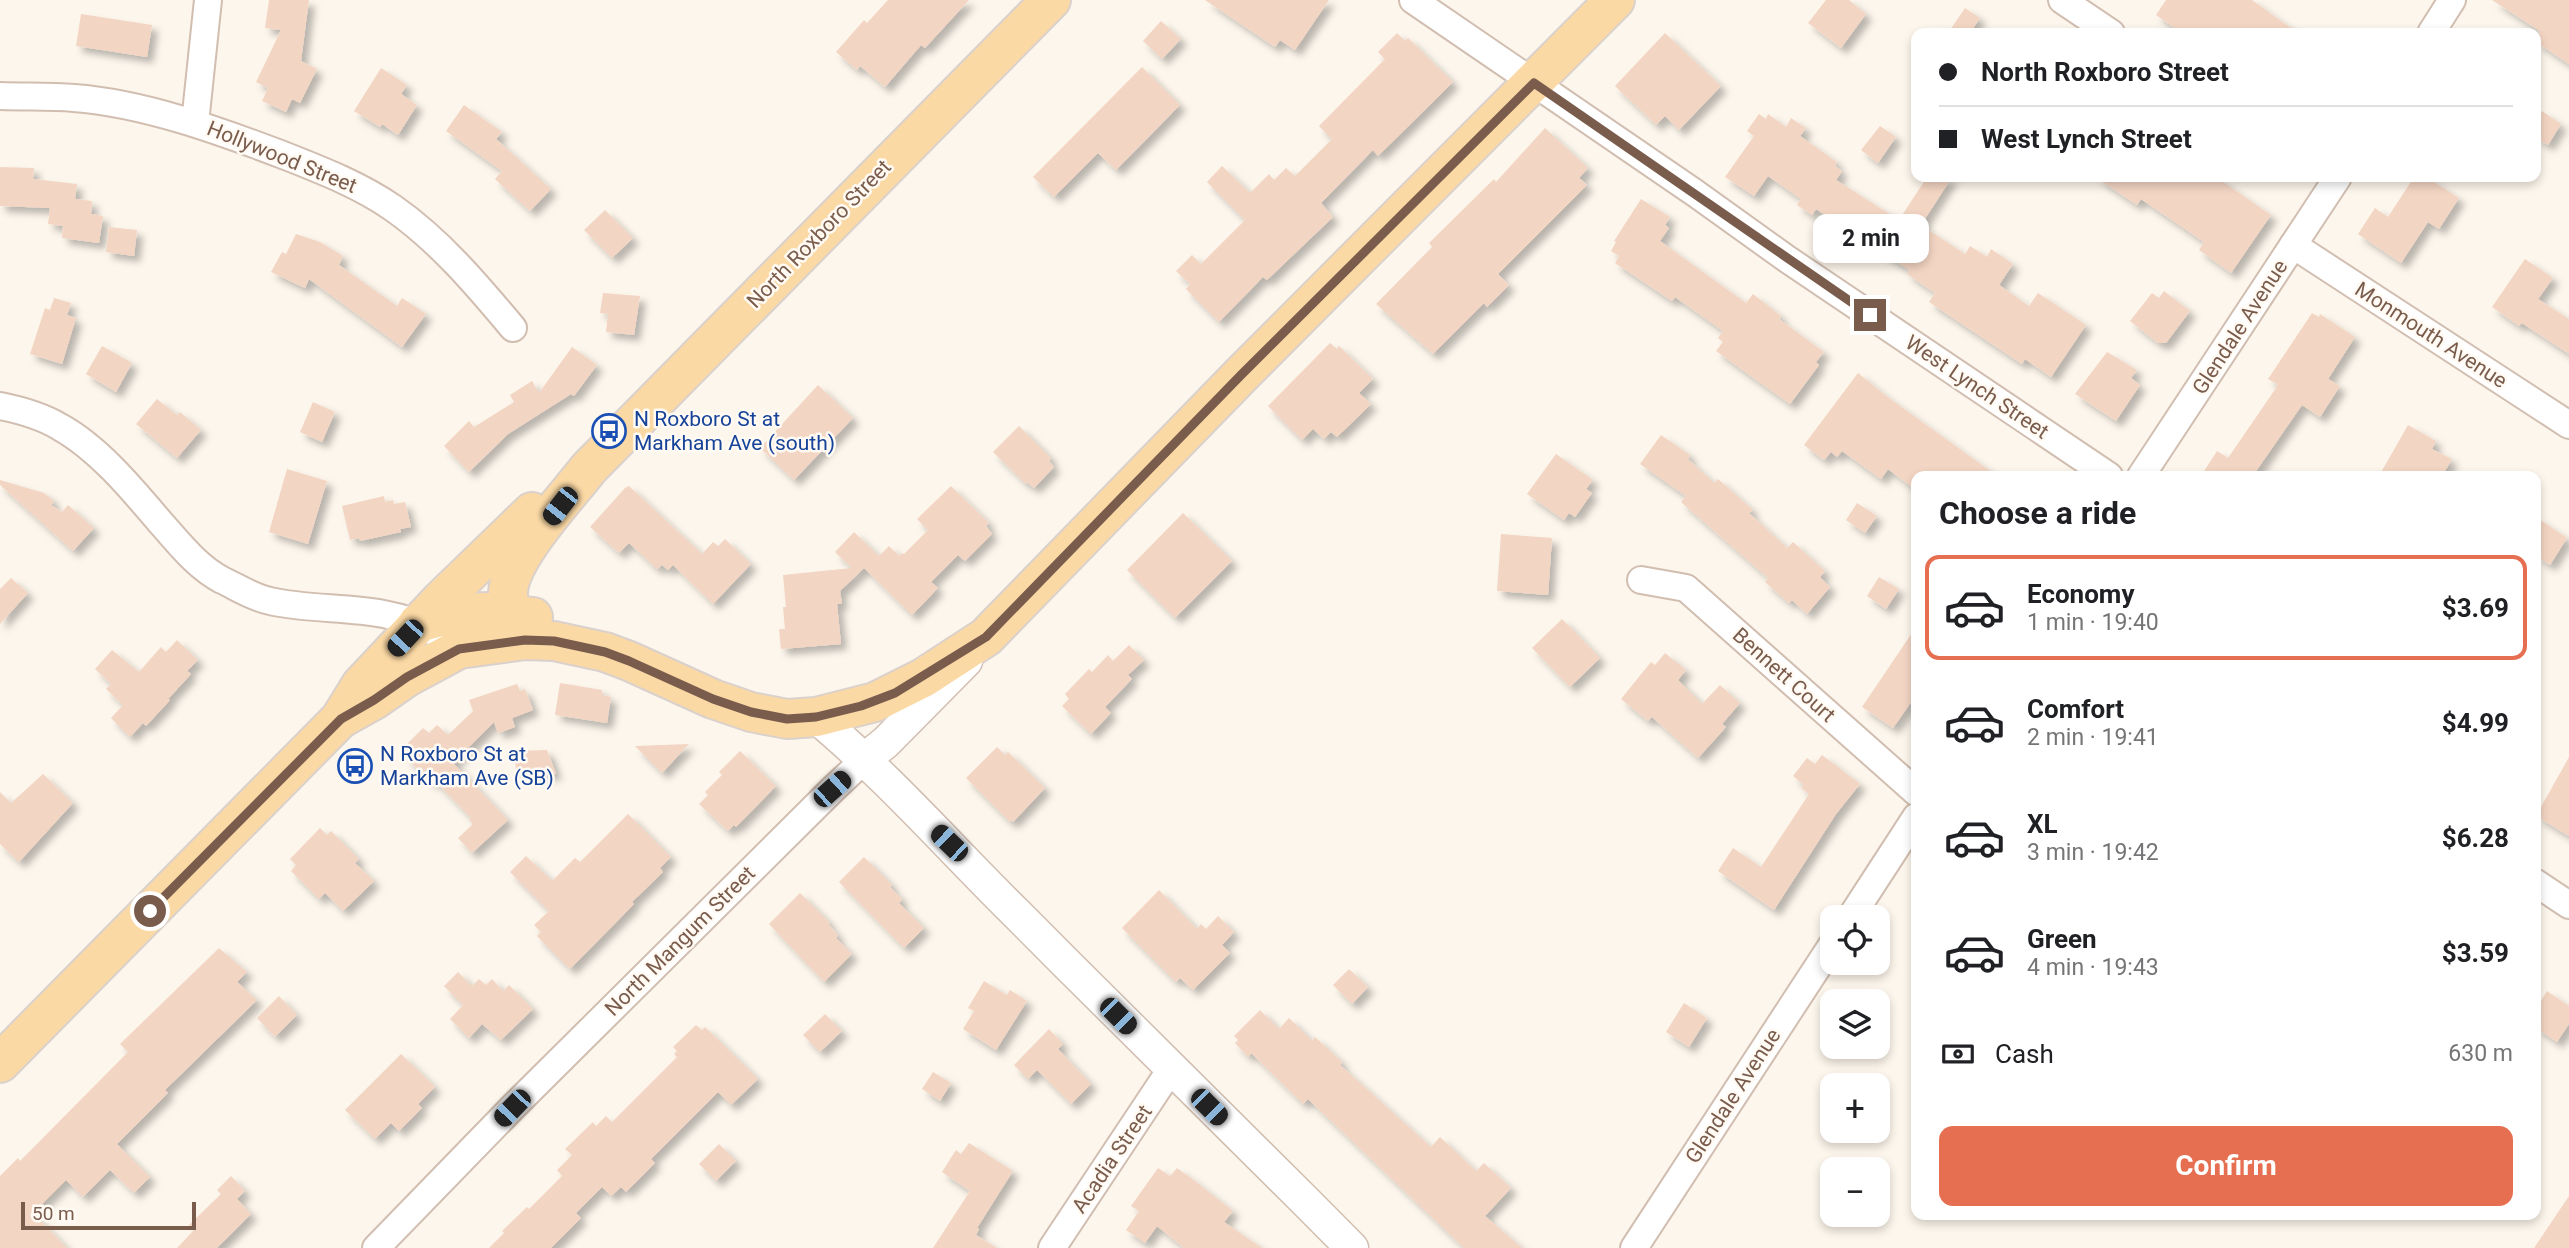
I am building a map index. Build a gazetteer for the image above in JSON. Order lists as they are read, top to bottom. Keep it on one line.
{"streets":{"main road":["North Roxboro Street","North Mangum Street"],"street":["Hollywood Street","Glendale Avenue","Monmouth Avenue","West Lynch Street","Bennett Court","Acadia Street"]},"crossings":[["Glendale Avenue","Monmouth Avenue"],["West Lynch Street","North Mangum Street"]],"places":{"bus stop":["N Roxboro St at Markham Ave (south)","N Roxboro St at Markham Ave (SB)"]},"scale_bar":"50 m","page":{"banner":["North Roxboro Street","West Lynch Street"],"bubble":"2 min","heading":"Choose a ride","list":[{"name":"Economy","note":"1 min · 19:40","value":"$3.69"},{"name":"Comfort","note":"2 min · 19:41","value":"$4.99"},{"name":"XL","note":"3 min · 19:42","value":"$6.28"},{"name":"Green","note":"4 min · 19:43","value":"$3.59"}],"map_buttons":["+","−"],"pay":["Cash","630 m"],"buttons":"Confirm","scale":"50 m"}}
